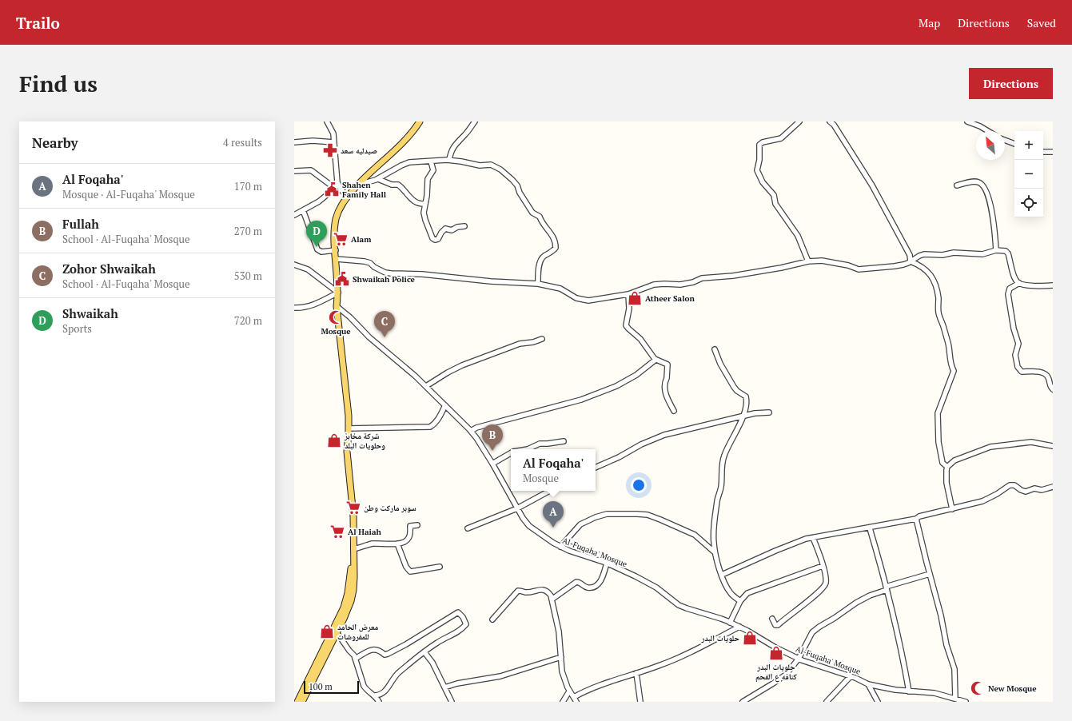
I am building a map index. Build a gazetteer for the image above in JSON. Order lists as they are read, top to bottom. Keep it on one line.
{"streets":{"street":["Al-Fuqaha' Mosque"]},"places":{"pharmacy":["صيدليه سعد"],"public building":["Shahen Family Hall","Shwaikah Police"],"supermarket":["Alam","سوبر ماركت وطن","Al Haiah"],"shop":["Atheer Salon","شركة مخابز وحلويات البلد","معرض الحامد للمفروشات","حلويات البدر","حلويات البدر كنافه ع الفحم"],"mosque":["Mosque","New Mosque"]},"scale_bar":"100 m","north":"top left","page":{"header":"Trailo","nav":["Map","Directions","Saved"],"buttons":"Directions","title":"Find us","heading":["Nearby","4 results"],"map_buttons":["+","−"],"list":[{"mark":"A","name":"Al Foqaha'","note":"Mosque · Al-Fuqaha' Mosque","value":"170 m"},{"mark":"B","name":"Fullah","note":"School · Al-Fuqaha' Mosque","value":"270 m"},{"mark":"C","name":"Zohor Shwaikah","note":"School · Al-Fuqaha' Mosque","value":"530 m"},{"mark":"D","name":"Shwaikah","note":"Sports","value":"720 m"}],"pins":["D","C","B","A"],"popup":["Al Foqaha'","Mosque"],"scale":"100 m"}}
